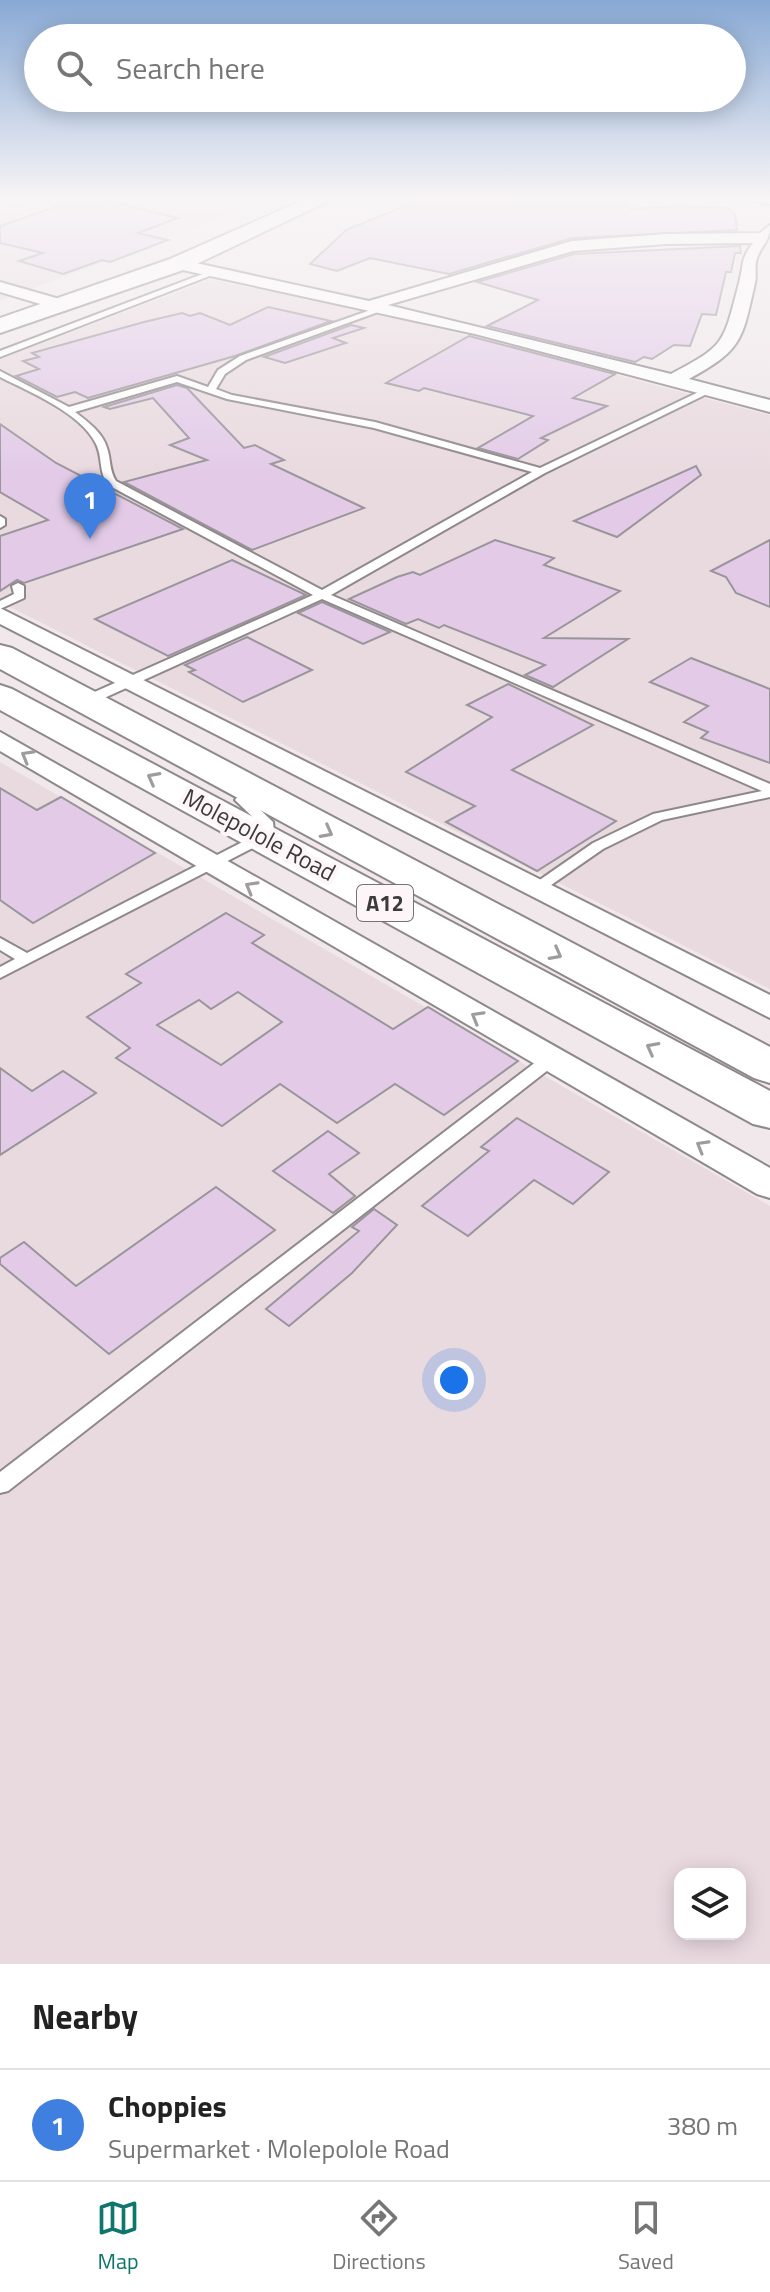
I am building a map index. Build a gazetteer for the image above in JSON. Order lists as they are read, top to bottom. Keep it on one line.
{"streets":{"main road":["Molepolole Road","A12"]},"page":{"search":"Search here","pins":"1","heading":"Nearby","list":[{"mark":"1","name":"Choppies","note":"Supermarket · Molepolole Road","value":"380 m"}],"nav":["Map","Directions","Saved"]}}
